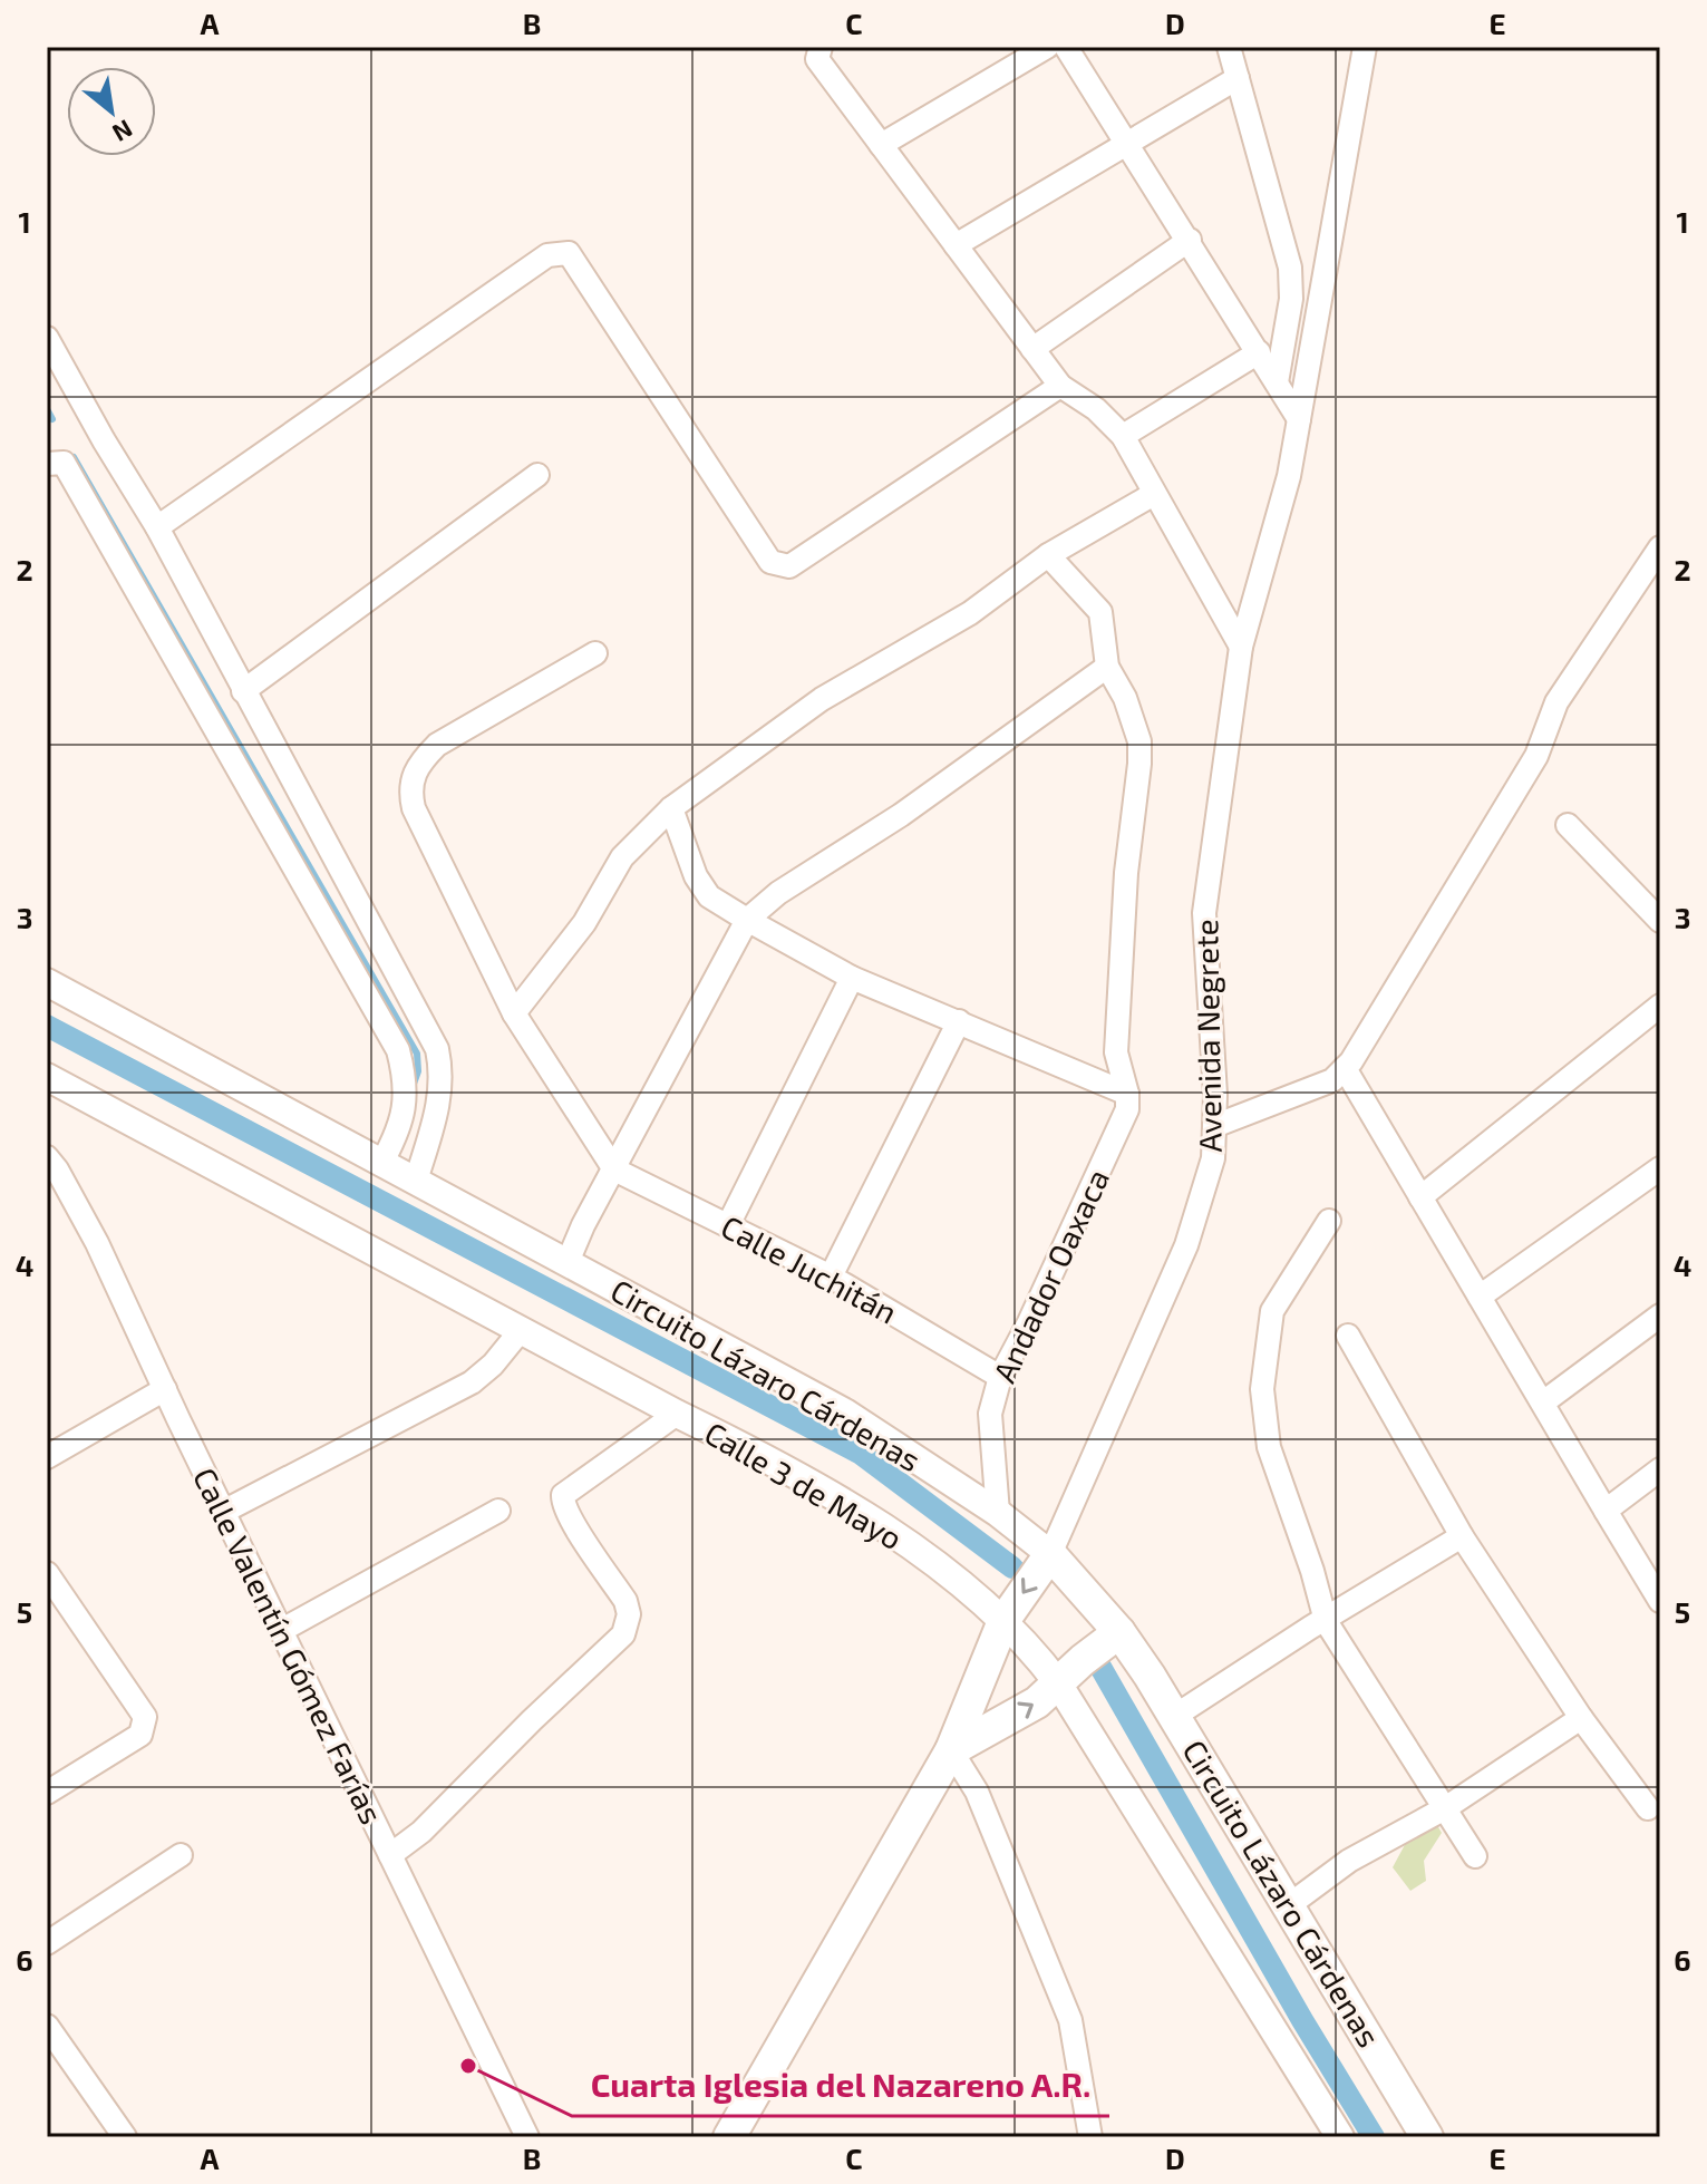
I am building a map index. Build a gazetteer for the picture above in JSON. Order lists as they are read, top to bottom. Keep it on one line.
{"streets":{"main road":["Circuito Lázaro Cárdenas"],"street":["Avenida Negrete","Calle Juchitán","Andador Oaxaca","Calle 3 de Mayo","Calle Valentín Gómez Farías"]},"crossings":[["Avenida Negrete","Circuito Lázaro Cárdenas"],["Calle Juchitán","Andador Oaxaca"],["Andador Oaxaca","Circuito Lázaro Cárdenas"]],"places":["Cuarta Iglesia del Nazareno A.R."],"north":"bottom right","grid":{"columns":["A","B","C","D","E"],"rows":["1","2","3","4","5","6"]}}
